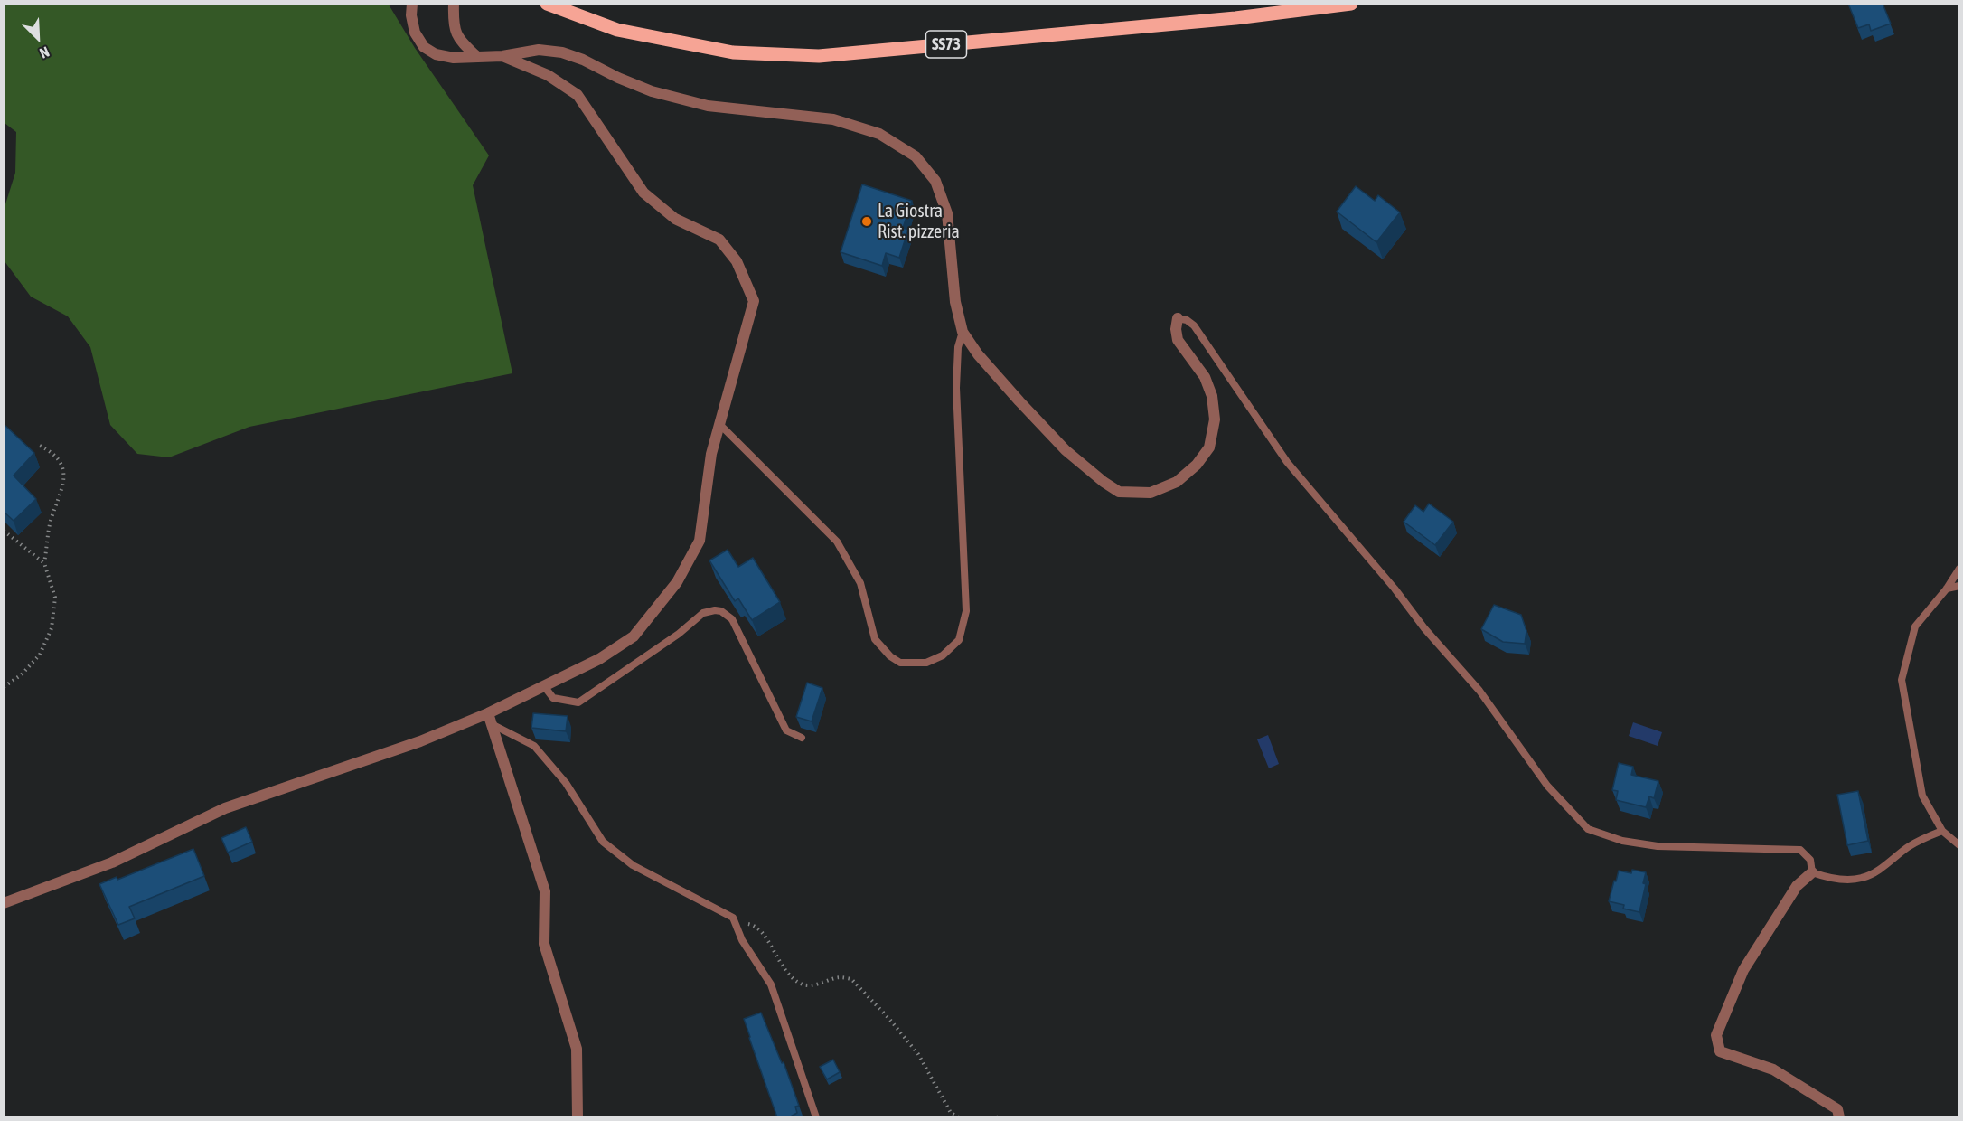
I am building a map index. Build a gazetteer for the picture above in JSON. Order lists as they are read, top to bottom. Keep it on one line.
{"streets":{"main road":["SS73"]},"places":["La Giostra Rist. pizzeria"],"north":"bottom right"}
